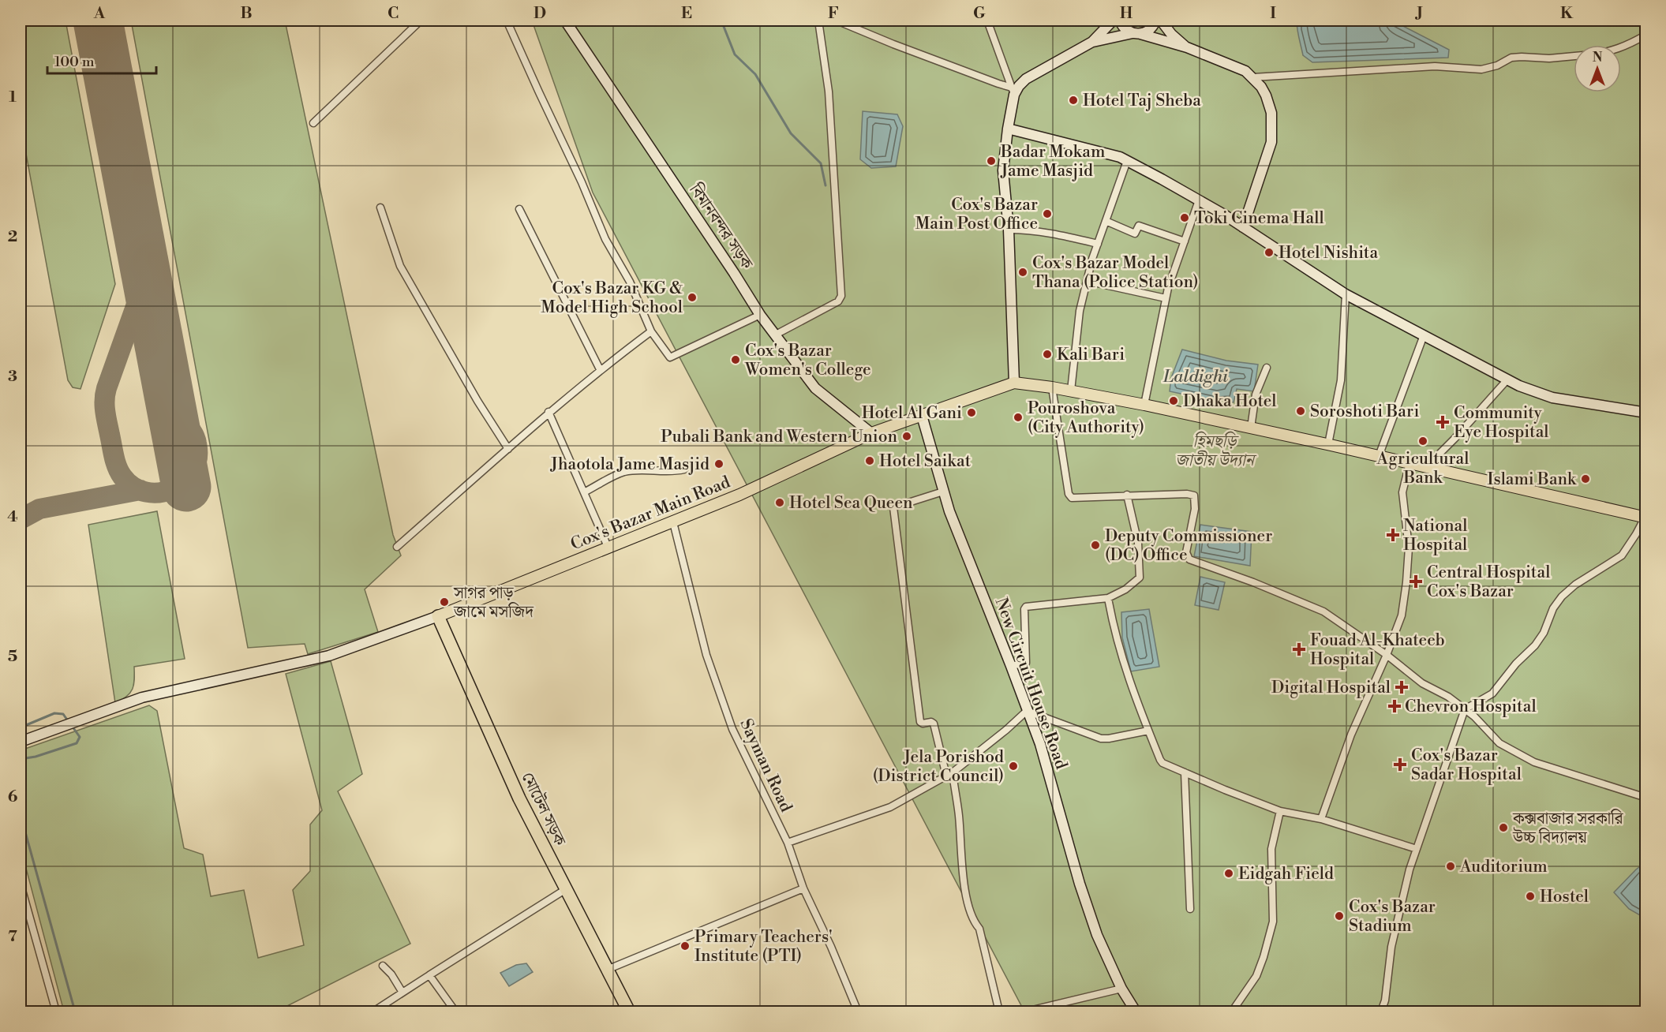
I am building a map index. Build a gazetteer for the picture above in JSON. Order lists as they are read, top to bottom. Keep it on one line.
{"streets":{"highway":["মোটেল সড়ক"],"main road":["Cox's Bazar Main Road"],"street":["বিমানবন্দর সড়ক","New Circuit House Road","Sayman Road"]},"crossings":[["বিমানবন্দর সড়ক","Cox's Bazar Main Road"],["Cox's Bazar Main Road","New Circuit House Road"],["Cox's Bazar Main Road","Sayman Road"],["Cox's Bazar Main Road","মোটেল সড়ক"]],"water":["Laldighi"],"parks":["হিমছড়ি জাতীয় উদ্যান"],"places":{"other":["Hotel Taj Sheba","Badar Mokam Jame Masjid","Cox's Bazar Main Post Office","Toki Cinema Hall","Hotel Nishita","Cox's Bazar Model Thana (Police Station)","Cox's Bazar KG & Model High School","Kali Bari","Cox's Bazar Women's College","Dhaka Hotel","Soroshoti Bari","Hotel Al Gani","Pouroshova (City Authority)","Pubali Bank and Western Union","Agricultural Bank","Hotel Saikat","Jhaotola Jame Masjid","Islami Bank","Hotel Sea Queen","Deputy Commissioner (DC) Office","সাগর পাড় জামে মসজিদ","Jela Porishod (District Council)","কক্সবাজার সরকারি উচ্চ বিদ্যালয়","Auditorium","Eidgah Field","Hostel","Cox's Bazar Stadium","Primary Teachers' Institute (PTI)"],"health":["Community Eye Hospital","National Hospital","Central Hospital Cox's Bazar","Fouad Al-Khateeb Hospital","Digital Hospital","Chevron Hospital","Cox's Bazar Sadar Hospital"]},"scale_bar":"100 m","north":"top","grid":{"columns":["A","B","C","D","E","F","G","H","I","J","K"],"rows":["1","2","3","4","5","6","7"]}}
